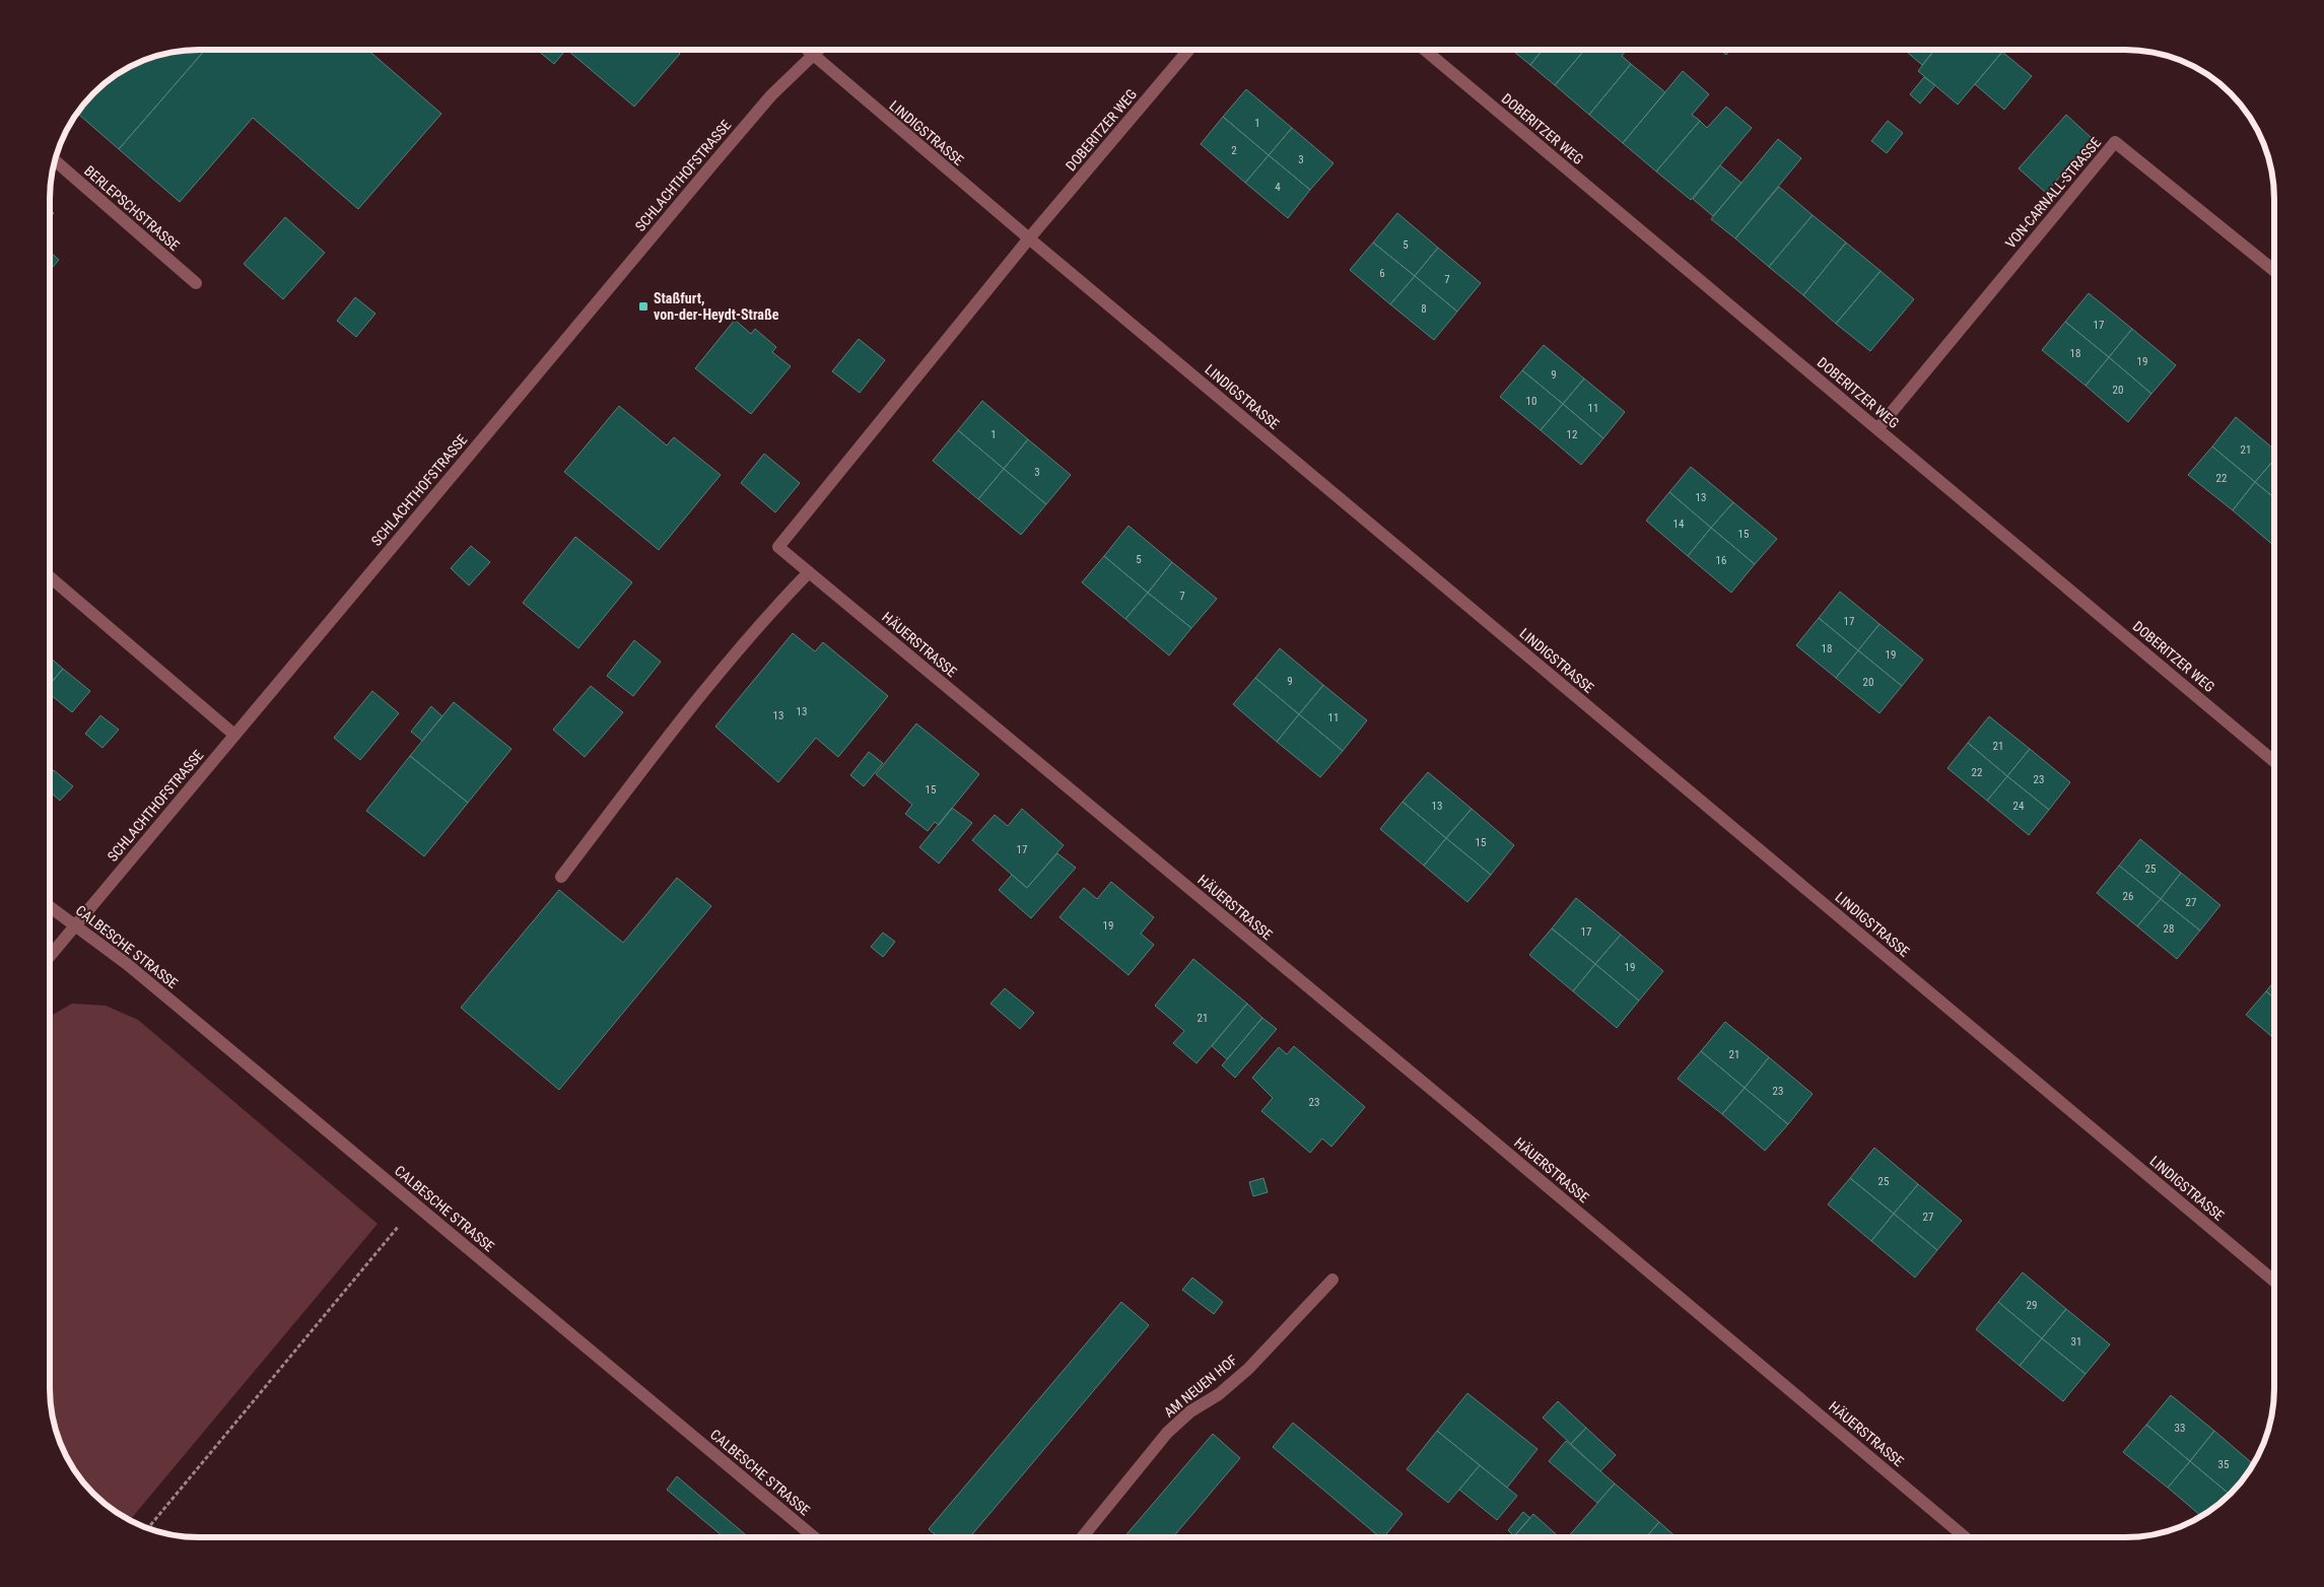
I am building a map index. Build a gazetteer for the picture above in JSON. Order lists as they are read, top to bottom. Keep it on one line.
{"streets":{"street":["DOBERITZER WEG","LINDIGSTRASSE","SCHLACHTHOFSTRASSE","VON-CARNALL-STRASSE","BERLEPSCHSTRASSE","HÄUERSTRASSE","CALBESCHE STRASSE","AM NEUEN HOF"]},"crossings":[["DOBERITZER WEG","LINDIGSTRASSE"],["DOBERITZER WEG","VON-CARNALL-STRASSE"],["DOBERITZER WEG","HÄUERSTRASSE"],["LINDIGSTRASSE","SCHLACHTHOFSTRASSE"],["LINDIGSTRASSE","HÄUERSTRASSE"],["SCHLACHTHOFSTRASSE","CALBESCHE STRASSE"]],"places":{"transit":["Staßfurt, von-der-Heydt-Straße"]},"house_numbers":["1","2","3","4","5","6","7","8","17","18","19","9","20","10","11","1","12","21","3","22","13","14","15","5","16","7","17","18","19","9","20","13","13","11","21","22","23","15","13","24","15","17","25","26","27","19","28","17","19","21","21","23","23","25","27","29","31","33","35"]}
